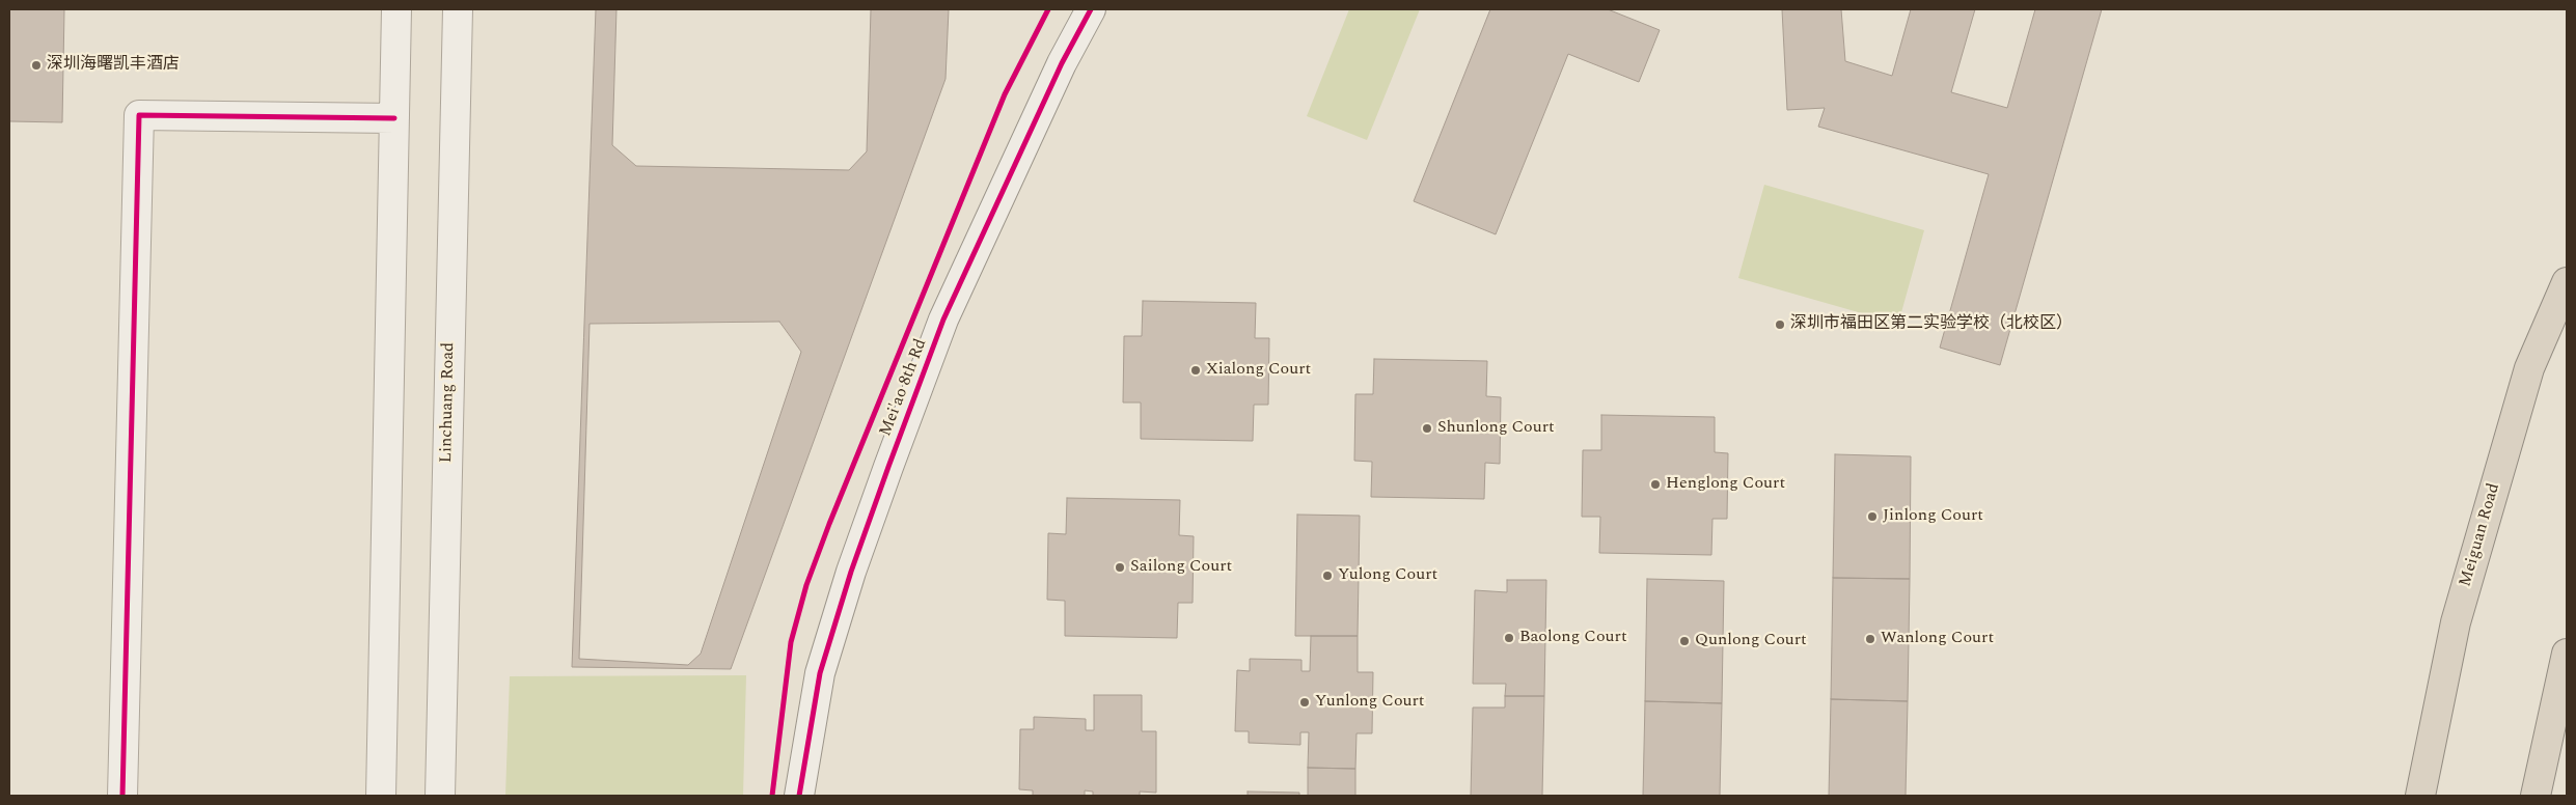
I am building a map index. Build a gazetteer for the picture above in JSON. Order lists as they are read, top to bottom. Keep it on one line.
{"streets":{"highway":["Meiguan Road"],"street":["Mei'ao 8th Rd","Linchuang Road"]},"places":["深圳海曙凯丰酒店","深圳市福田区第二实验学校（北校区）","Xialong Court","Shunlong Court","Henglong Court","Jinlong Court","Sailong Court","Yulong Court","Baolong Court","Wanlong Court","Qunlong Court","Yunlong Court"]}
